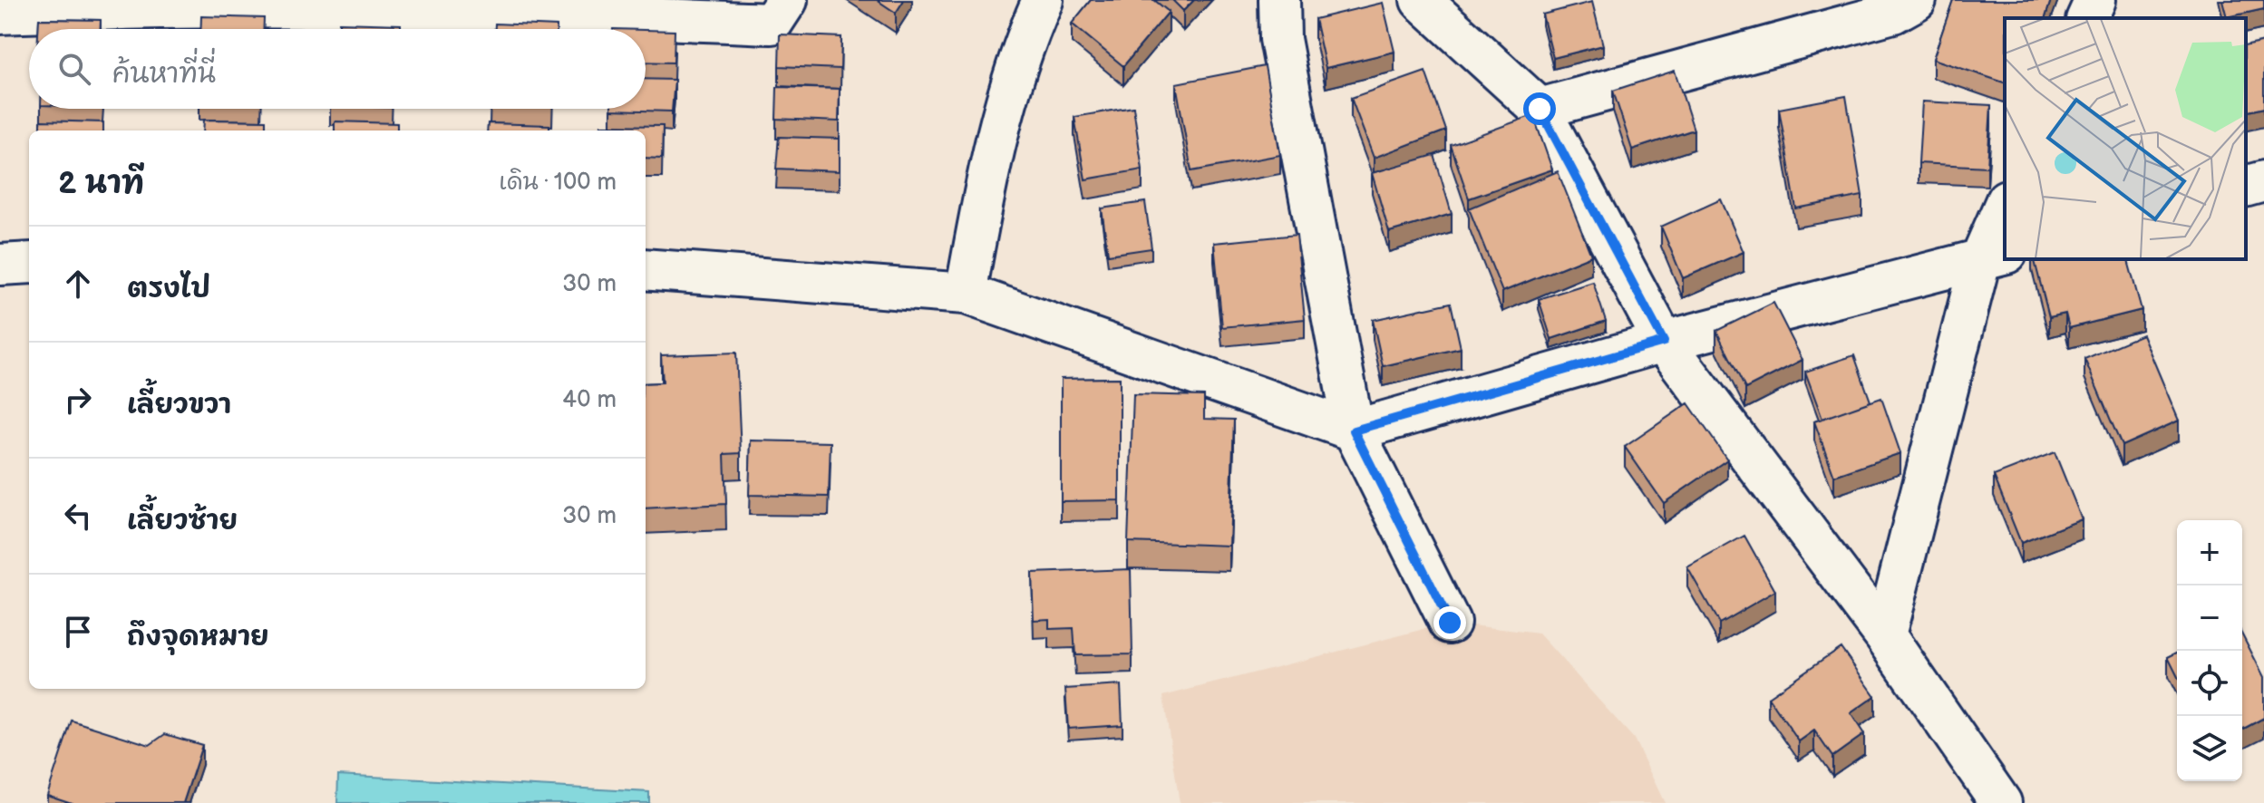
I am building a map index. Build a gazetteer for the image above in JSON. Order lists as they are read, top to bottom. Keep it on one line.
{"page":{"search":"ค้นหาที่นี่","heading":["2 นาที","เดิน · 100 m"],"list":[["ตรงไป","30 m"],["เลี้ยวขวา","40 m"],["เลี้ยวซ้าย","30 m"],"ถึงจุดหมาย"],"map_buttons":["+","−"]}}
